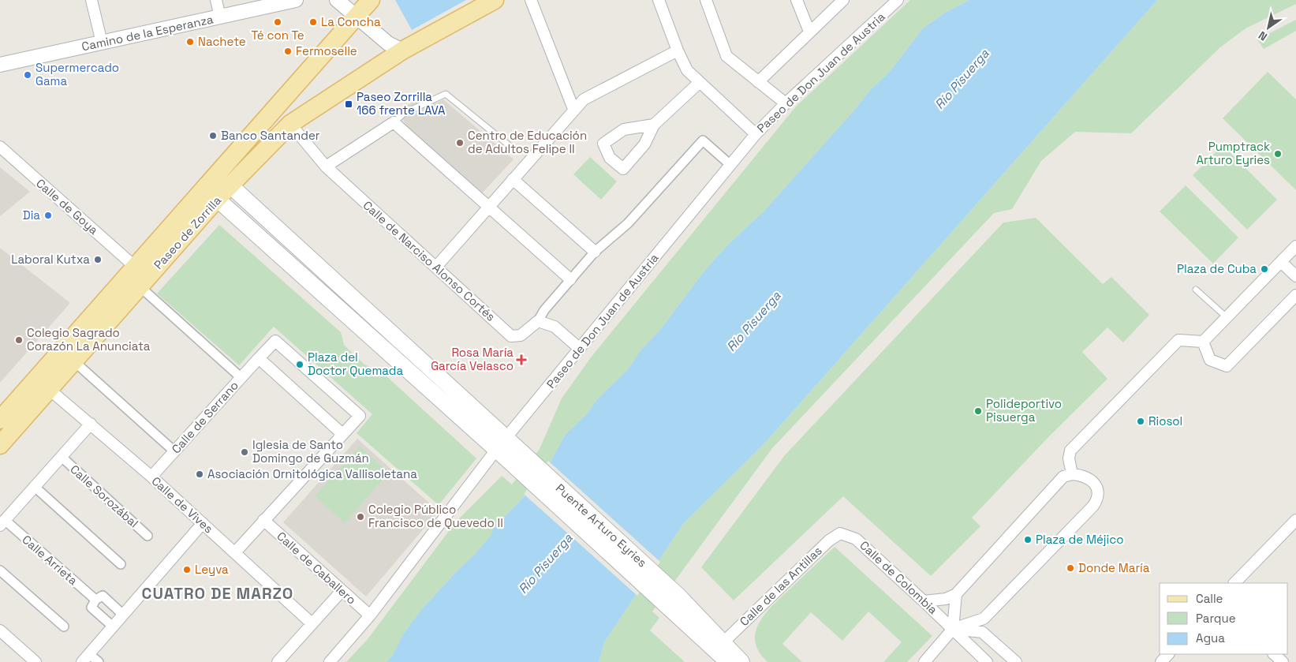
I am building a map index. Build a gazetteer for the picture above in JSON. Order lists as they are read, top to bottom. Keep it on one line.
{"streets":{"main road":["Paseo de Zorrilla","Puente Arturo Eyries"],"street":["Camino de la Esperanza","Paseo de Don Juan de Austria","Calle de Goya","Calle de Narciso Alonso Cortés","Calle de Serrano","Calle Sorozábal","Calle de Vives","Calle Arrieta","Calle de Caballero","Calle de Colombia","Calle de las Antillas"]},"crossings":[["Paseo de Don Juan de Austria","Calle de Caballero"],["Calle de Goya","Paseo de Zorrilla"],["Paseo de Zorrilla","Calle de Narciso Alonso Cortés"],["Paseo de Zorrilla","Calle de Vives"],["Calle de Serrano","Calle de Vives"],["Puente Arturo Eyries","Calle de las Antillas"],["Calle de Colombia","Calle de las Antillas"]],"districts":["CUATRO DE MARZO"],"water":["Río Pisuerga"],"places":{"other":["Té con Te","La Concha","Nachete","Fermoselle","Supermercado Gama","Banco Santander","Centro de Educación de Adultos Felipe II","Pumptrack Arturo Eyries","Dia","Laboral Kutxa","Plaza de Cuba","Colegio Sagrado Corazón La Anunciata","Plaza del Doctor Quemada","Polideportivo Pisuerga","Riosol","Iglesia de Santo Domingo de Guzmán","Asociación Ornitológica Vallisoletana","Colegio Público Francisco de Quevedo II","Plaza de Méjico","Donde María","Leyva"],"transit":["Paseo Zorrilla 166 frente LAVA"],"health":["Rosa María García Velasco"]},"legend":["Calle","Parque","Agua"],"north":"bottom left"}
